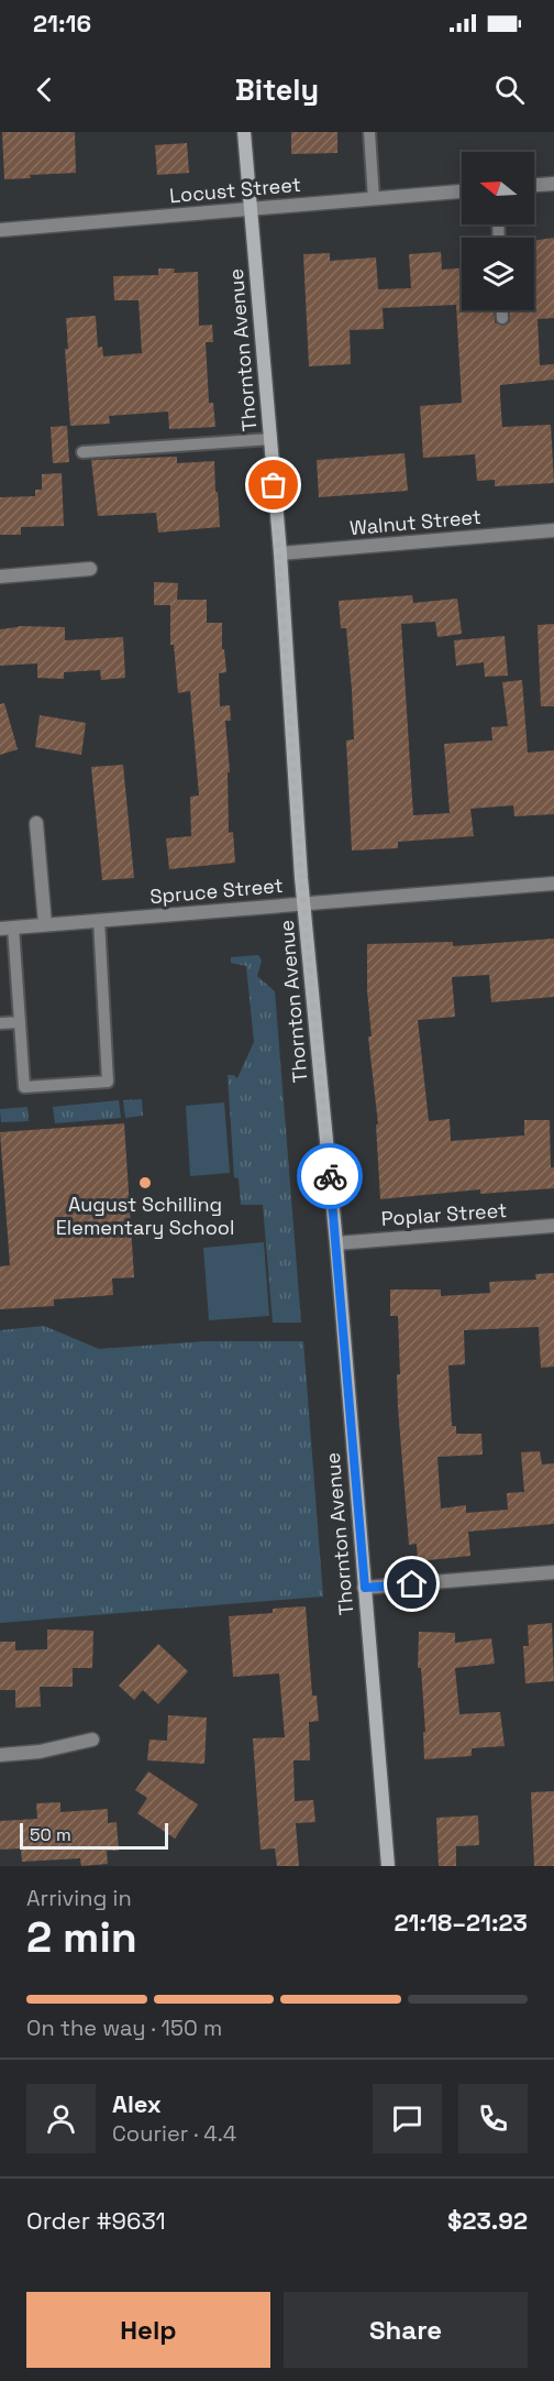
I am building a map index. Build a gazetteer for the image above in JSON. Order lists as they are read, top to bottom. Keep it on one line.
{"streets":{"main road":["Thornton Avenue"],"street":["Locust Street","Walnut Street","Spruce Street","Poplar Street"]},"crossings":[["Locust Street","Thornton Avenue"],["Thornton Avenue","Walnut Street"],["Thornton Avenue","Spruce Street"],["Thornton Avenue","Poplar Street"]],"places":["August Schilling Elementary School"],"scale_bar":"50 m","north":"left","page":{"status":"21:16","header":"Bitely","scale":"50 m","heading":["2 min","Arriving in","21:18–21:23"],"panel":["Alex","Courier · 4.4","Order #9631","$23.92"],"bar":"On the way · 150 m","buttons":["Help","Share"]}}
